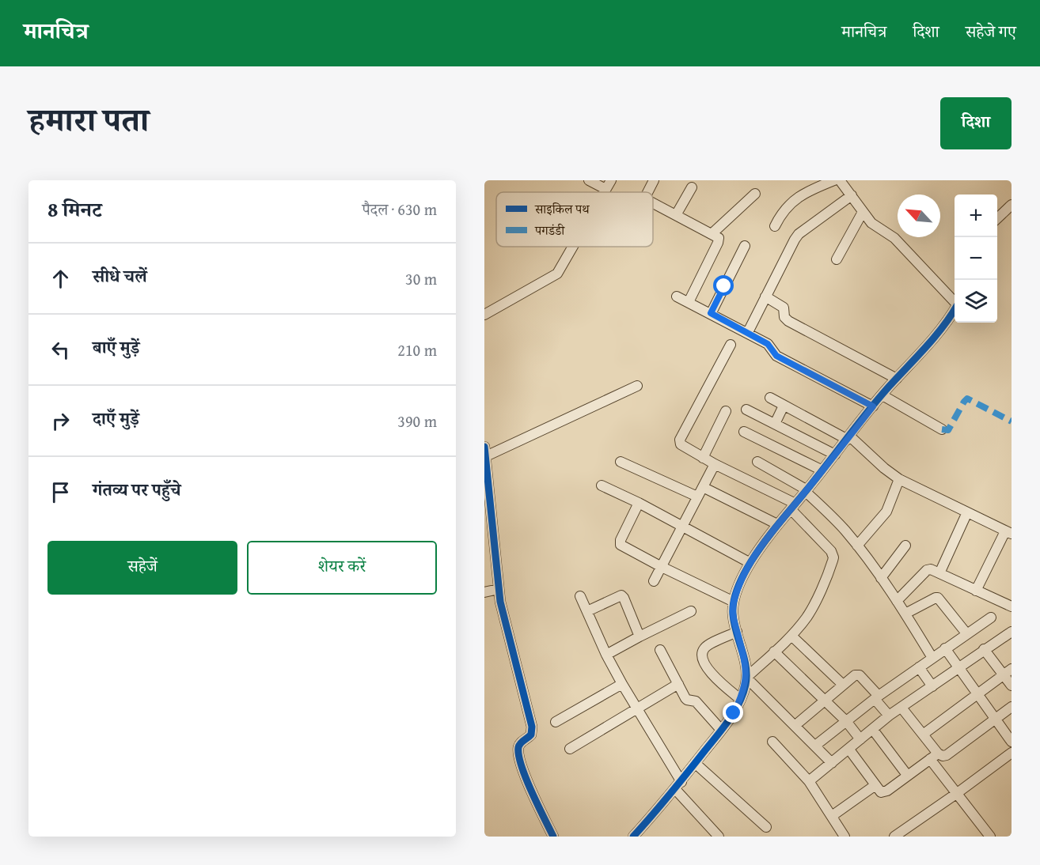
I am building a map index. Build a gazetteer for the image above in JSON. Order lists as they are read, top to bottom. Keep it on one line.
{"legend":["साइकिल पथ","पगडंडी"],"north":"top left","page":{"header":"मानचित्र","nav":["मानचित्र","दिशा","सहेजे गए"],"title":"हमारा पता","buttons":["दिशा",["सहेजें","शेयर करें"]],"heading":["8 मिनट","पैदल · 630 m"],"map_buttons":["+","−"],"list":[["सीधे चलें","30 m"],["बाएँ मुड़ें","210 m"],["दाएँ मुड़ें","390 m"],"गंतव्य पर पहुँचे"]}}
